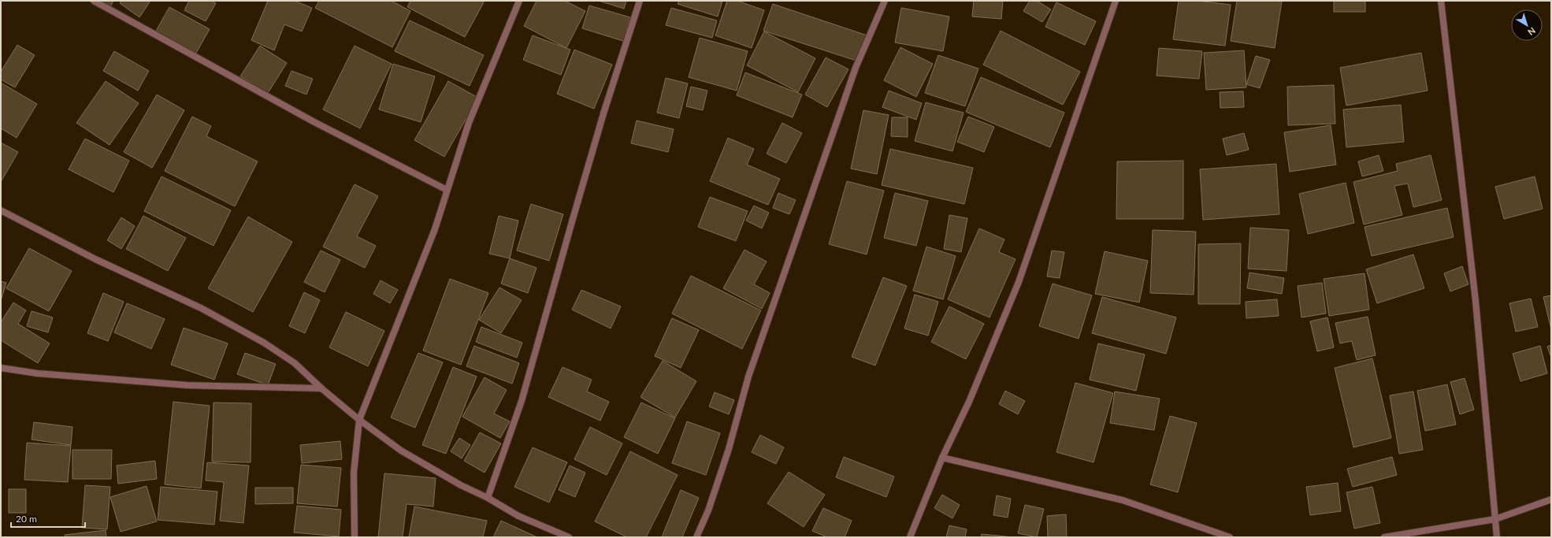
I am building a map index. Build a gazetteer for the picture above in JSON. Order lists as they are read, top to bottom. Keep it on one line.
{"scale_bar":"20 m","north":"bottom right"}
